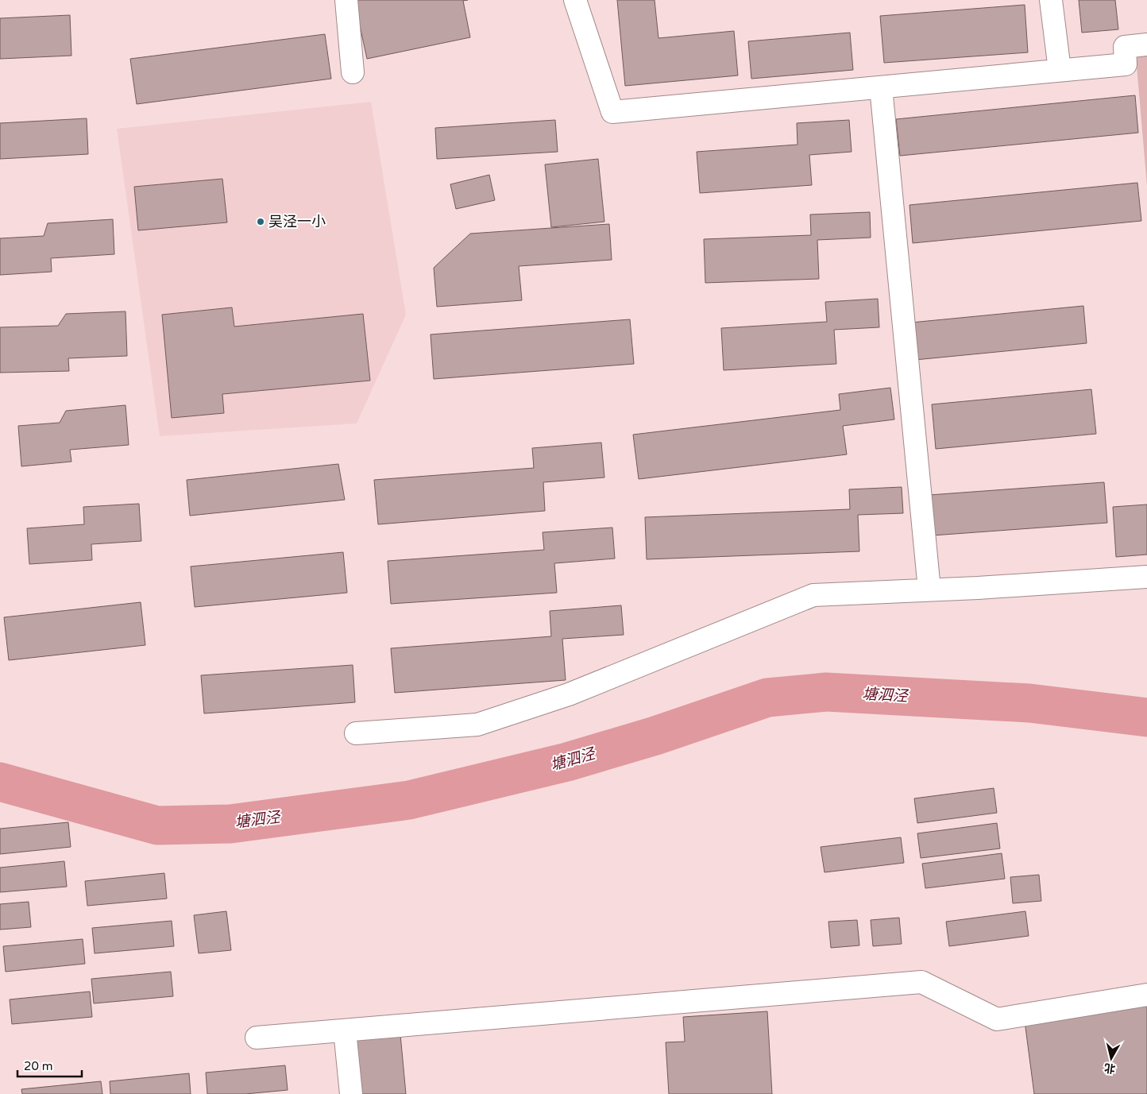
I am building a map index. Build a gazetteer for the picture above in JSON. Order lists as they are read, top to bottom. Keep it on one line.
{"water":["塘泗泾"],"places":["吴泾一小"],"scale_bar":"20 m","north":"bottom"}
